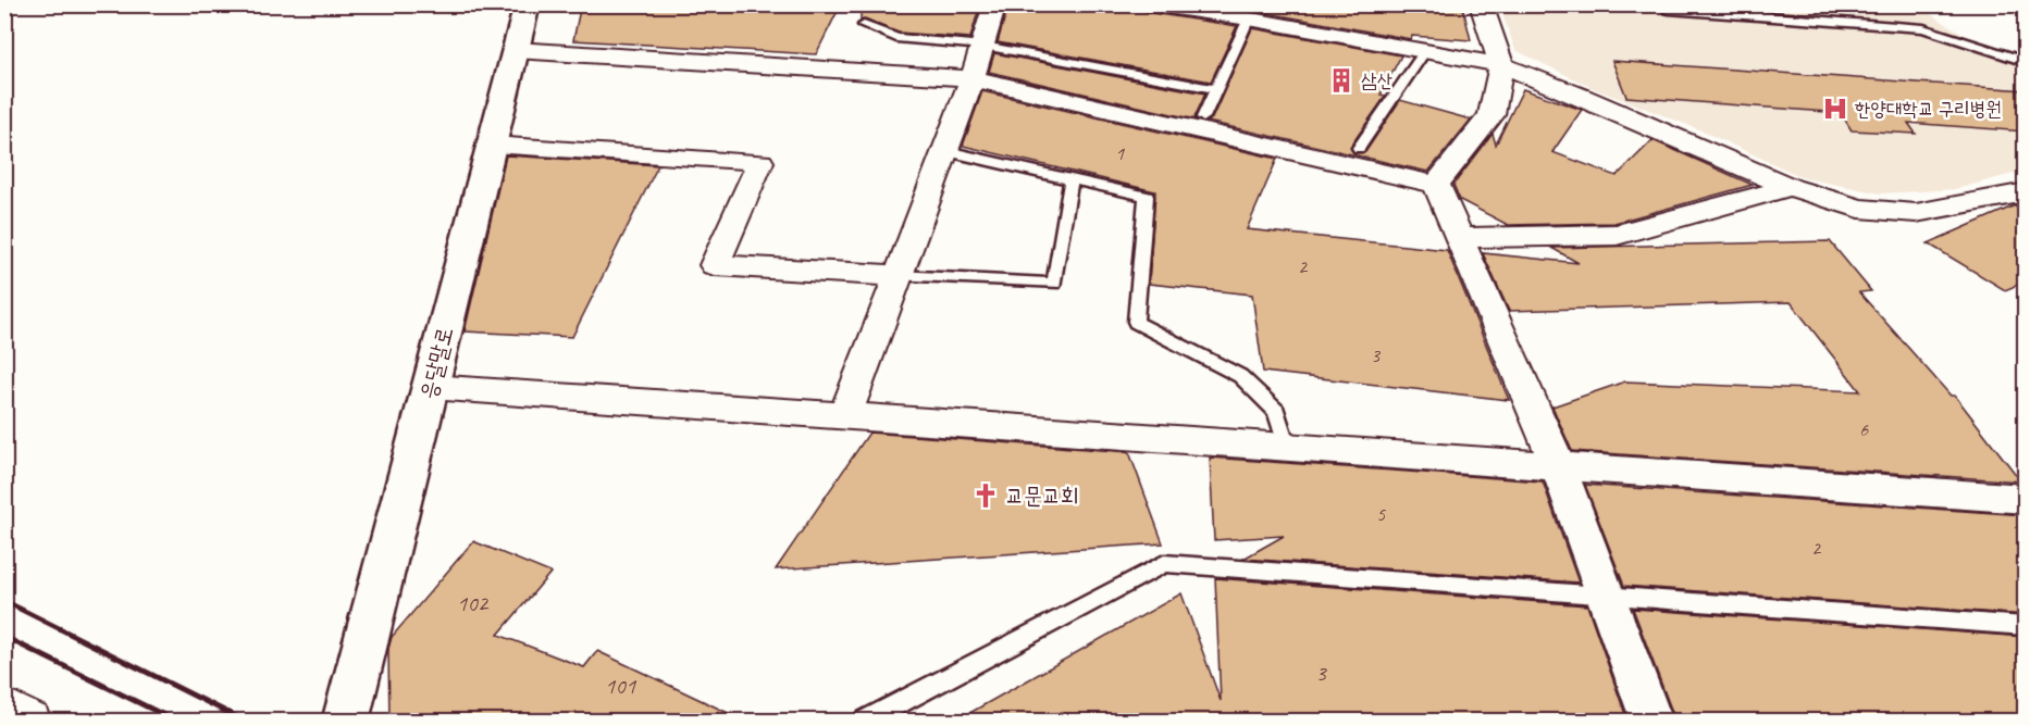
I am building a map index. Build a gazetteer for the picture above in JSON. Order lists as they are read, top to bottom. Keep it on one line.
{"streets":{"street":["응달말로"]},"places":{"building":["삼산"],"hospital":["한양대학교 구리병원"],"church":["교문교회"]},"house_numbers":["1","2","3","6","5","2","102","3","101"]}
